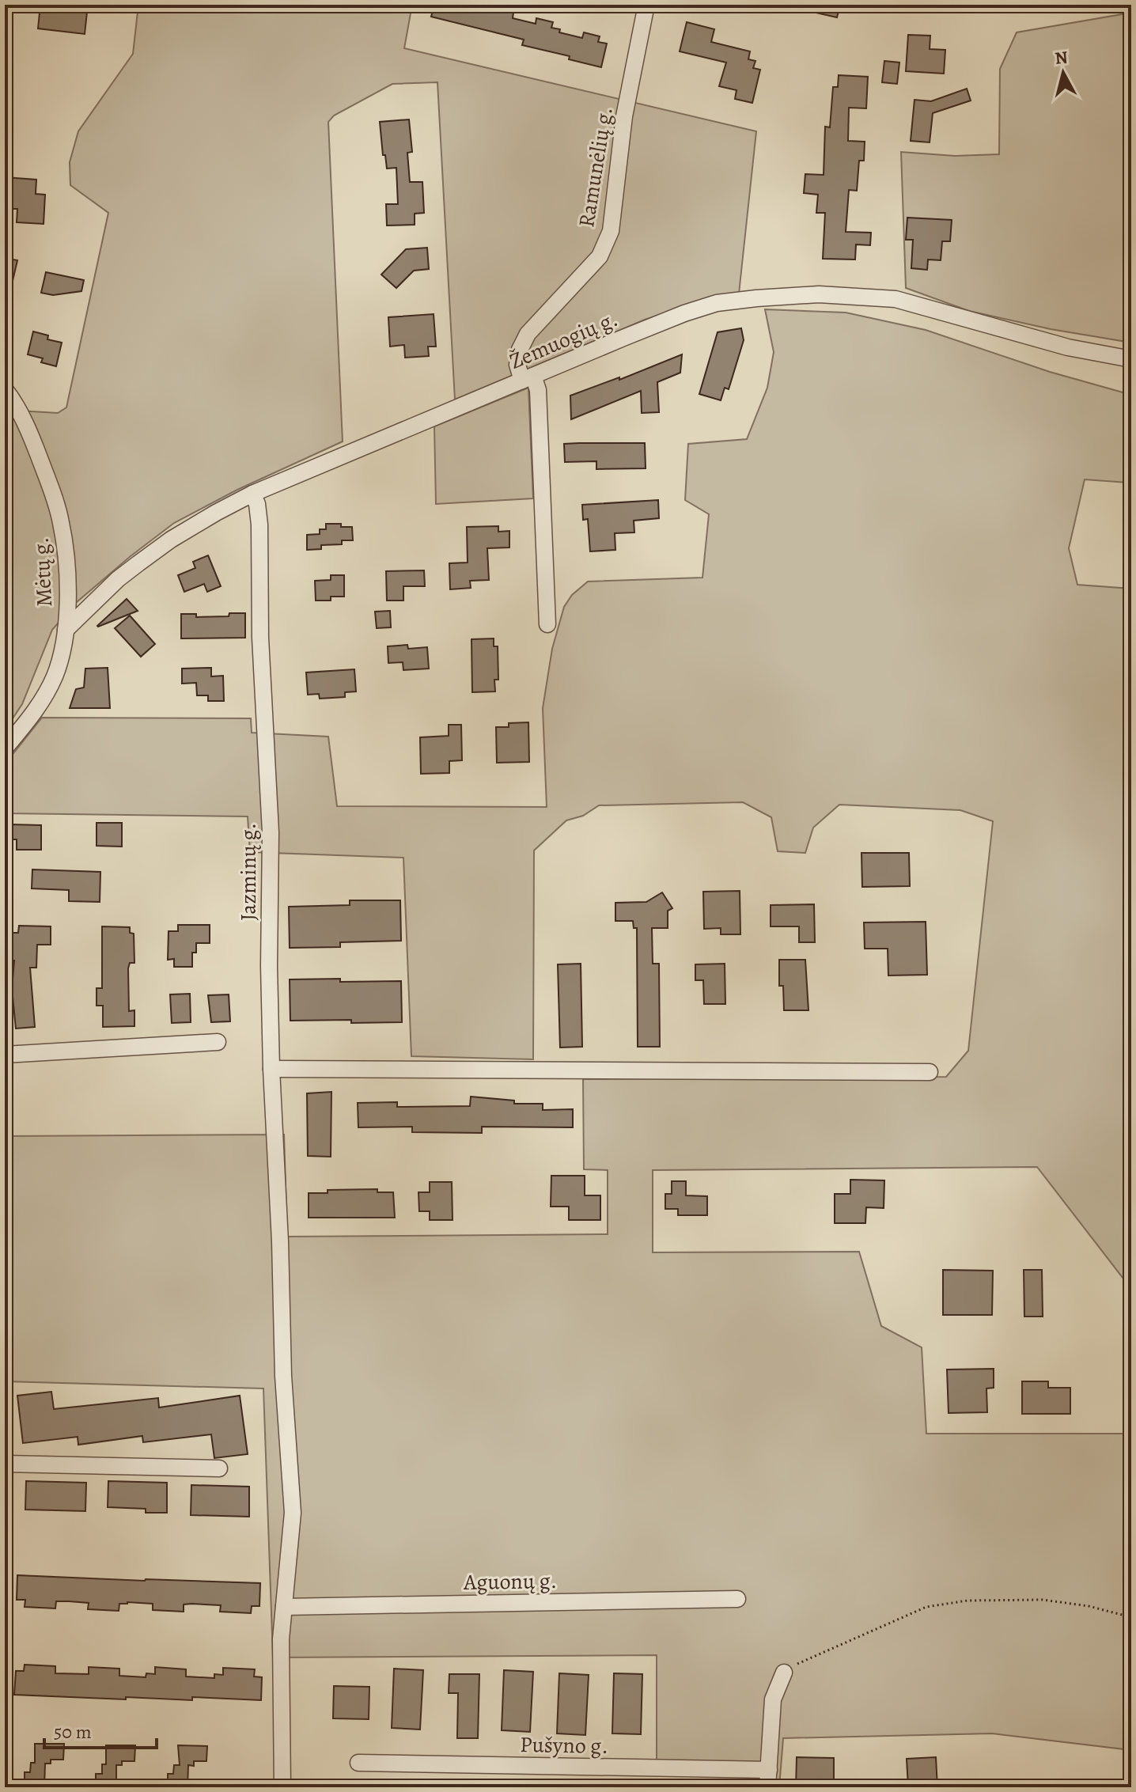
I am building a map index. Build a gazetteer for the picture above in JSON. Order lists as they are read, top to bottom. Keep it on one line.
{"streets":{"street":["Ramunėlių g.","Žemuogių g.","Mėtų g.","Jazminų g.","Aguonų g.","Pušyno g."]},"crossings":[["Ramunėlių g.","Žemuogių g."],["Žemuogių g.","Mėtų g."],["Žemuogių g.","Jazminų g."],["Jazminų g.","Aguonų g."]],"scale_bar":"50 m","north":"top"}
